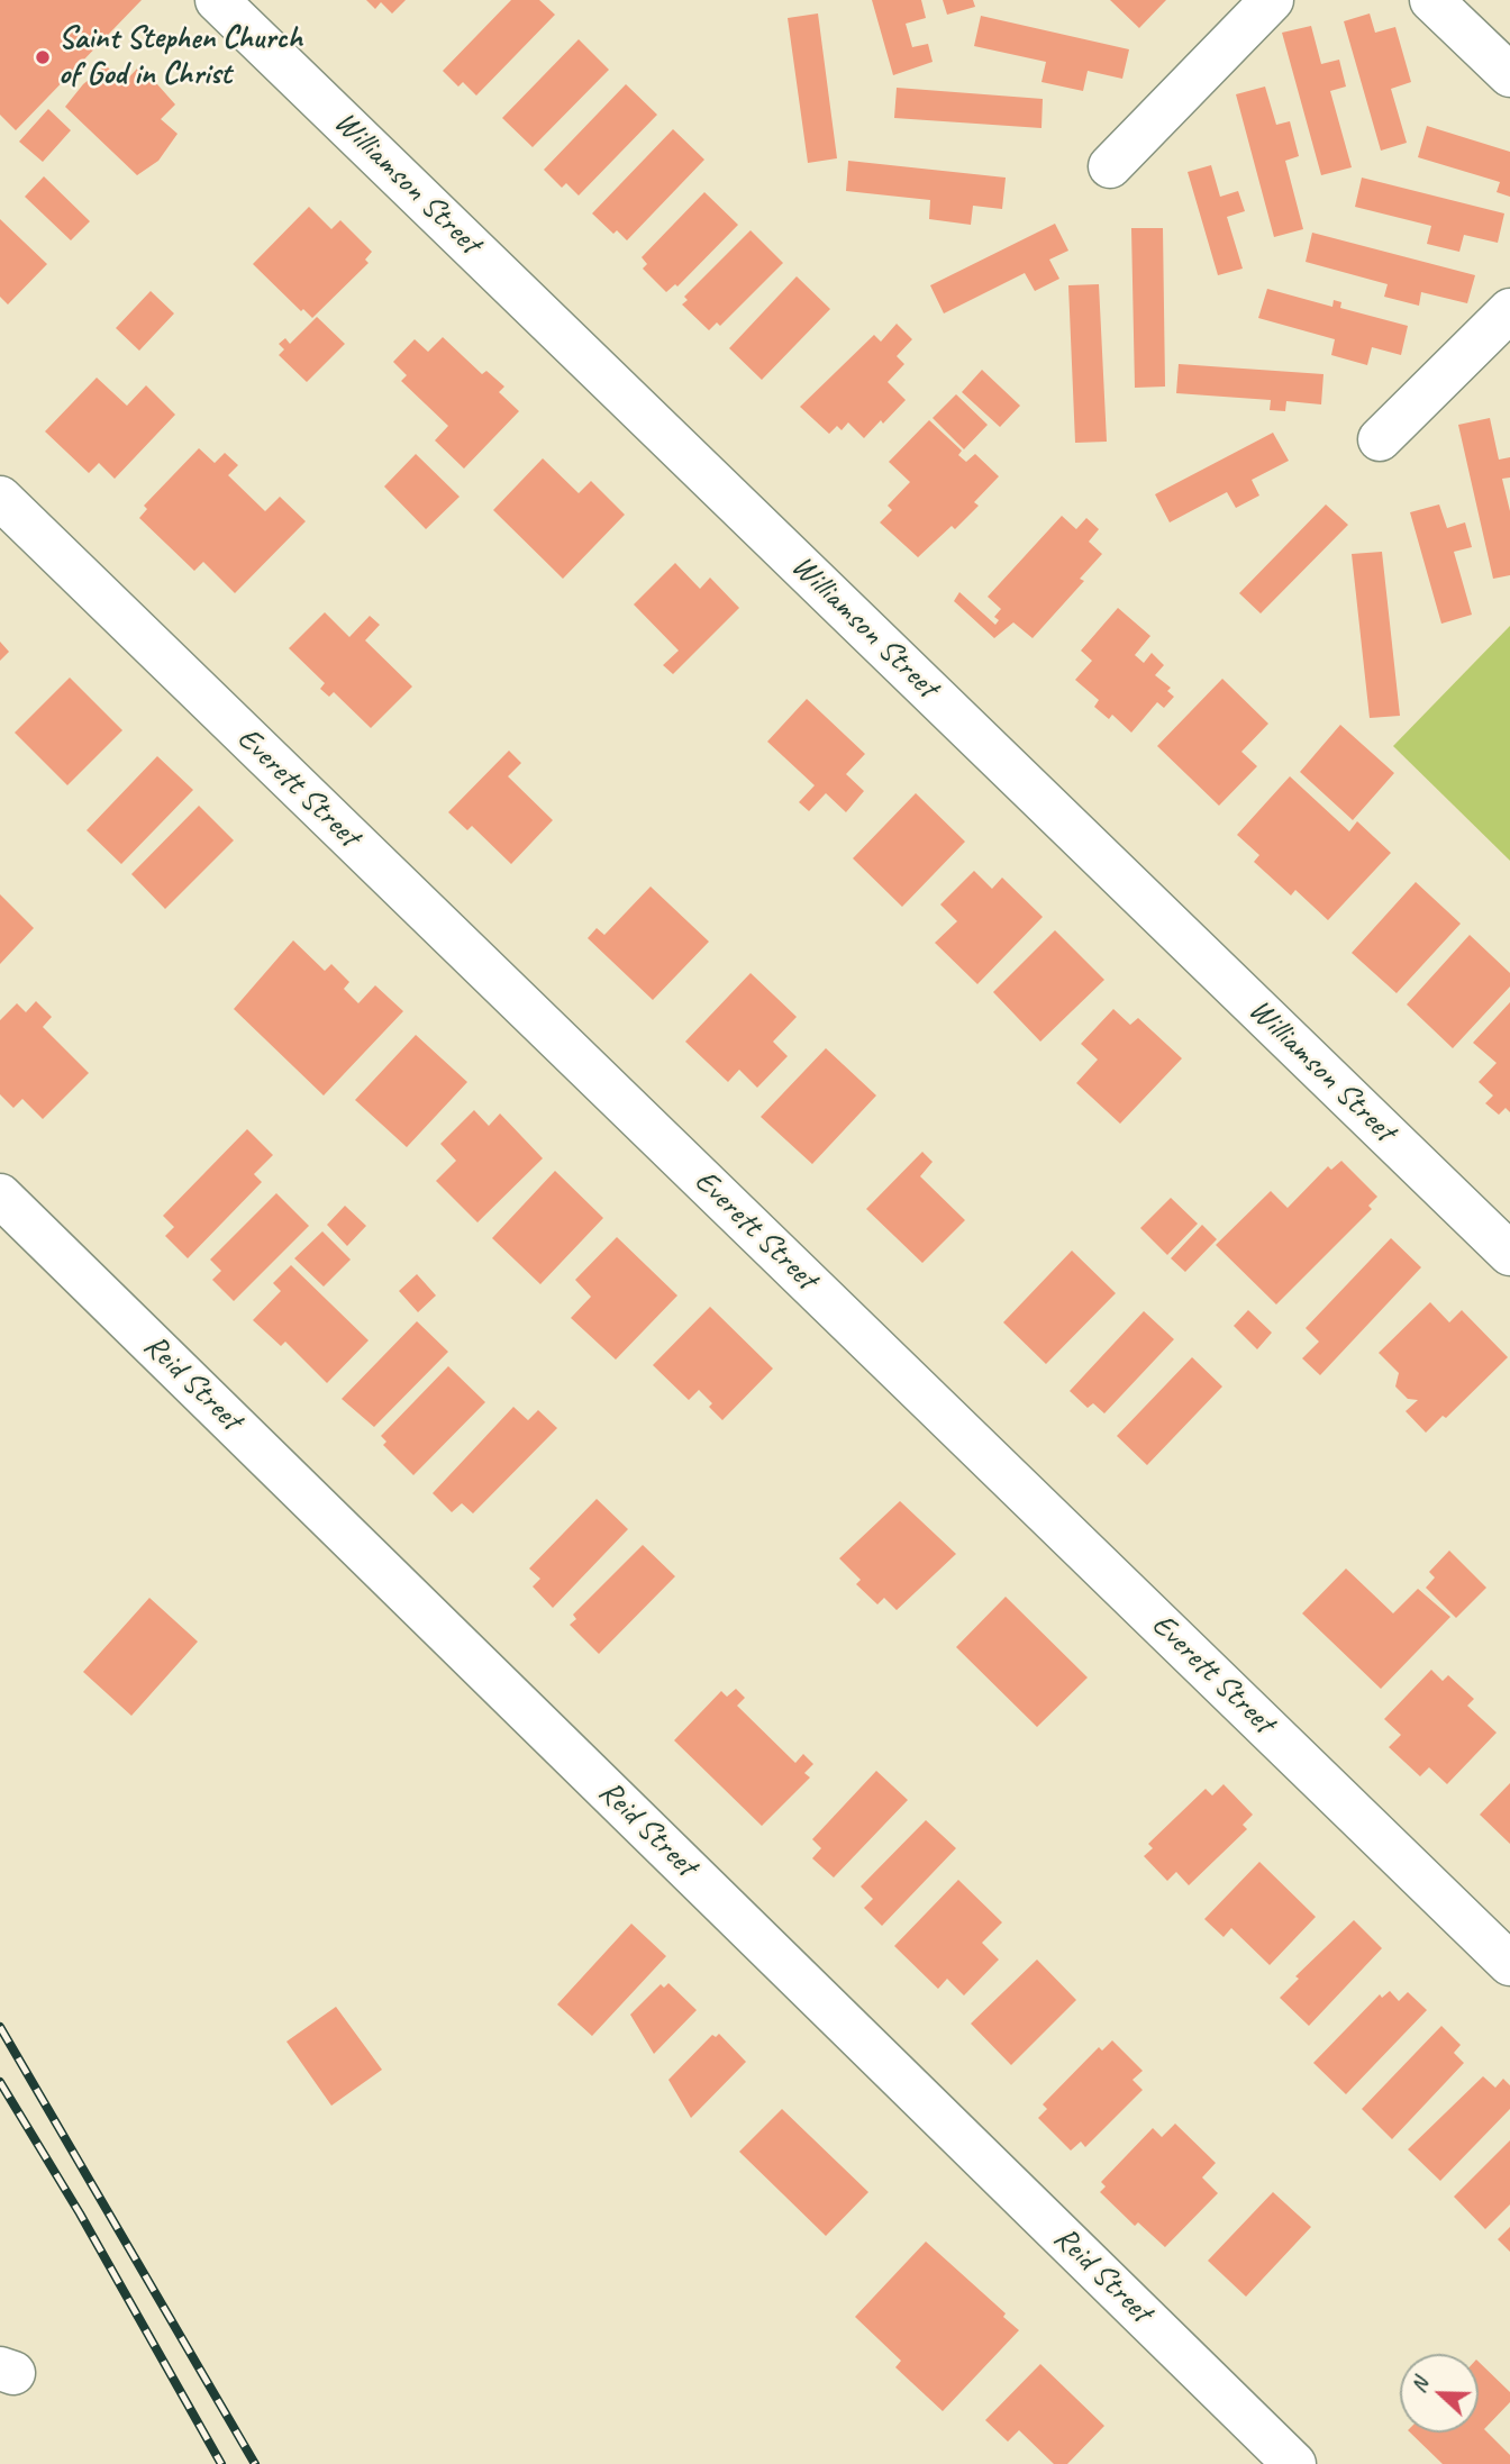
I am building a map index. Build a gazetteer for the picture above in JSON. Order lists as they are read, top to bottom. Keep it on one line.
{"streets":{"street":["Williamson Street","Everett Street","Reid Street"]},"places":["Saint Stephen Church of God in Christ"],"north":"left"}
